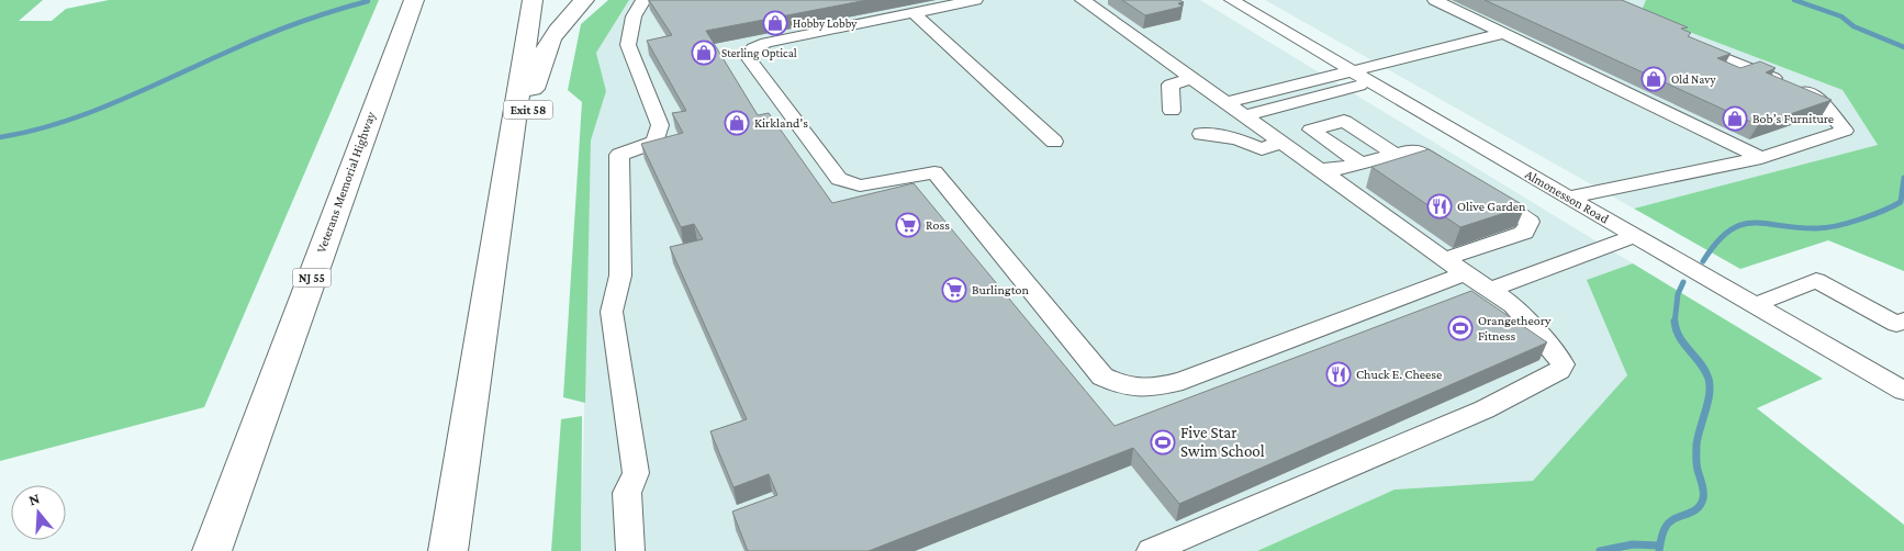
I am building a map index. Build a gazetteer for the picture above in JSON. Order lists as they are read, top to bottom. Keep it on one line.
{"streets":{"highway":["Exit 58","Veterans Memorial Highway","NJ 55"],"street":["Almonesson Road"]},"places":{"shop":["Hobby Lobby","Sterling Optical","Old Navy","Bob’s Furniture","Kirkland's"],"restaurant":["Olive Garden","Chuck E. Cheese"],"supermarket":["Ross","Burlington"],"sports":["Orangetheory Fitness","Five Star Swim School"]},"north":"top"}
